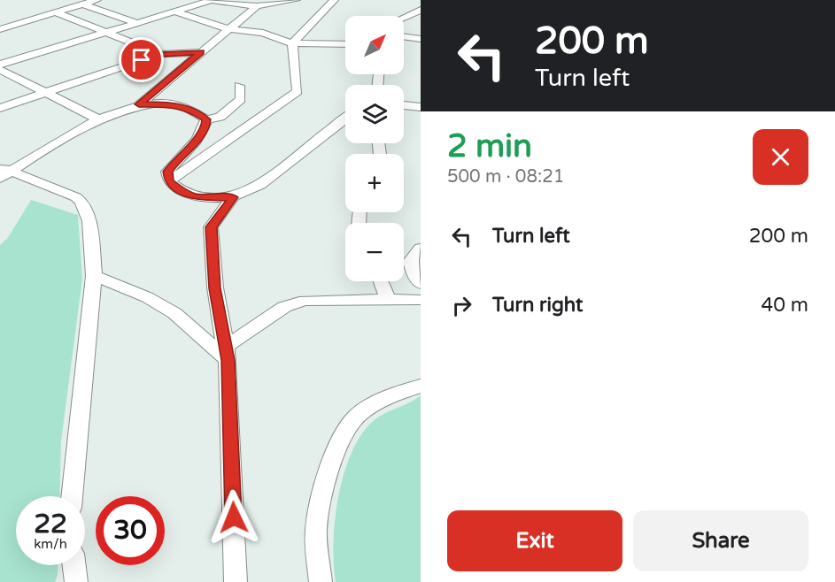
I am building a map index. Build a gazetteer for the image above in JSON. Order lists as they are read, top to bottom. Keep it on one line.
{"north":"top right","page":{"turn":["200 m","Turn left"],"map_buttons":["+","−"],"heading":["2 min","500 m · 08:21"],"list":[{"name":"Turn left","value":"200 m"},{"name":"Turn right","value":"40 m"}],"speed":"22 km/h","limit":"30","buttons":["Exit","Share"]}}
